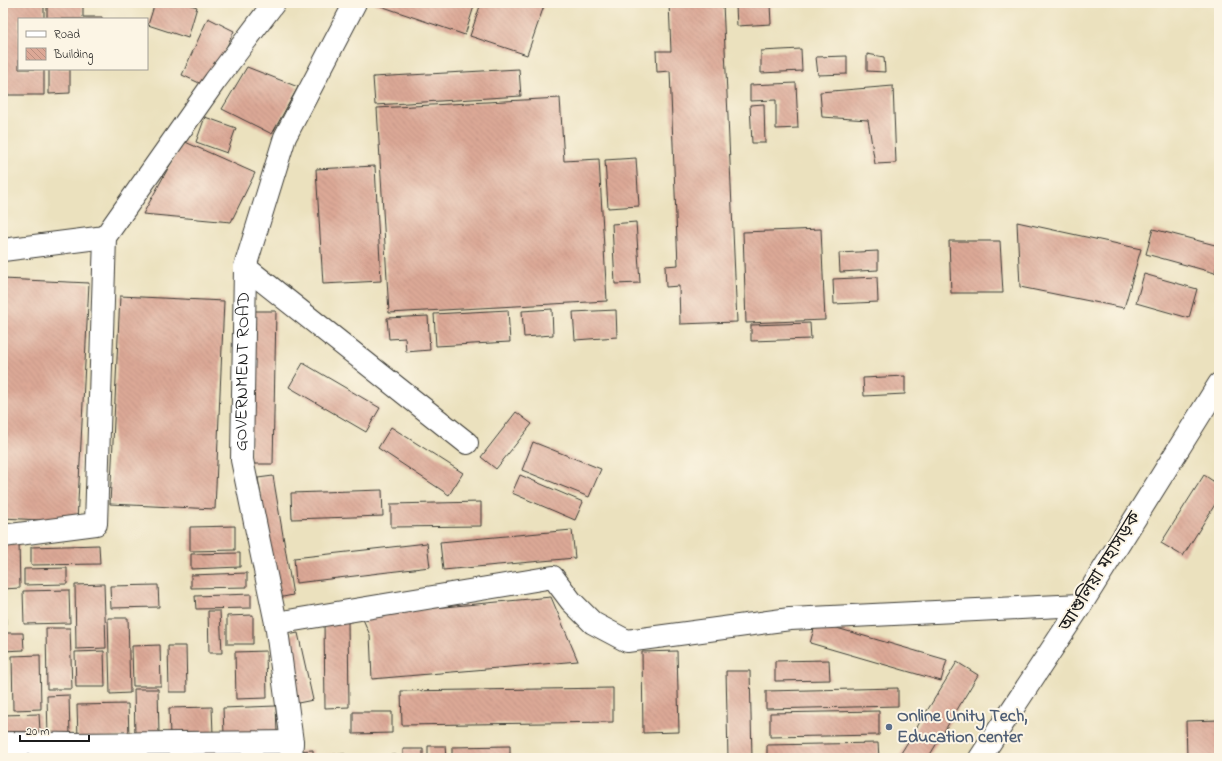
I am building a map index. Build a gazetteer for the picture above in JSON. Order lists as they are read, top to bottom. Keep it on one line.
{"streets":{"main road":["GOVERNMENT ROAD","আশুলিয়া মহাসড়ক"]},"places":["Online Unity Tech, Education center"],"legend":["Road","Building"],"scale_bar":"20 m"}
